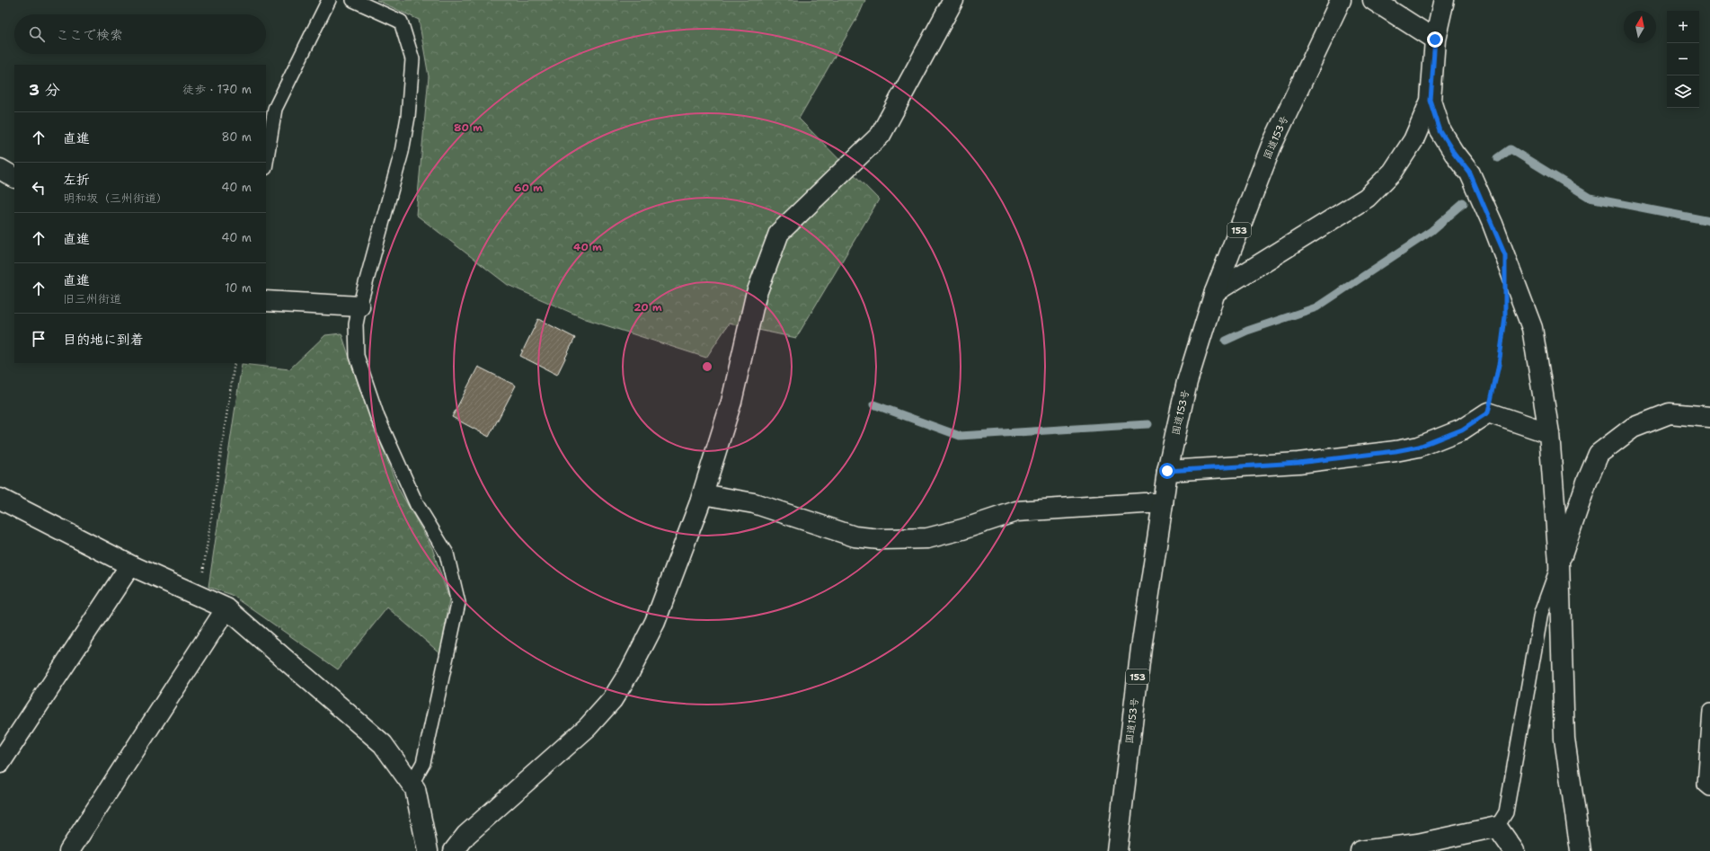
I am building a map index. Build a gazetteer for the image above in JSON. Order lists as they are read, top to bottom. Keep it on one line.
{"streets":{"main road":["国道153号","153"]},"north":"top","page":{"map_buttons":["+","−"],"search":"ここで検索","heading":["3 分","徒歩 · 170 m"],"list":[["直進","80 m"],["左折","明和坂（三州街道）","40 m"],["直進","40 m"],["直進","旧三州街道","10 m"],"目的地に到着"]},"rings":["80 m","60 m","40 m","20 m"]}
